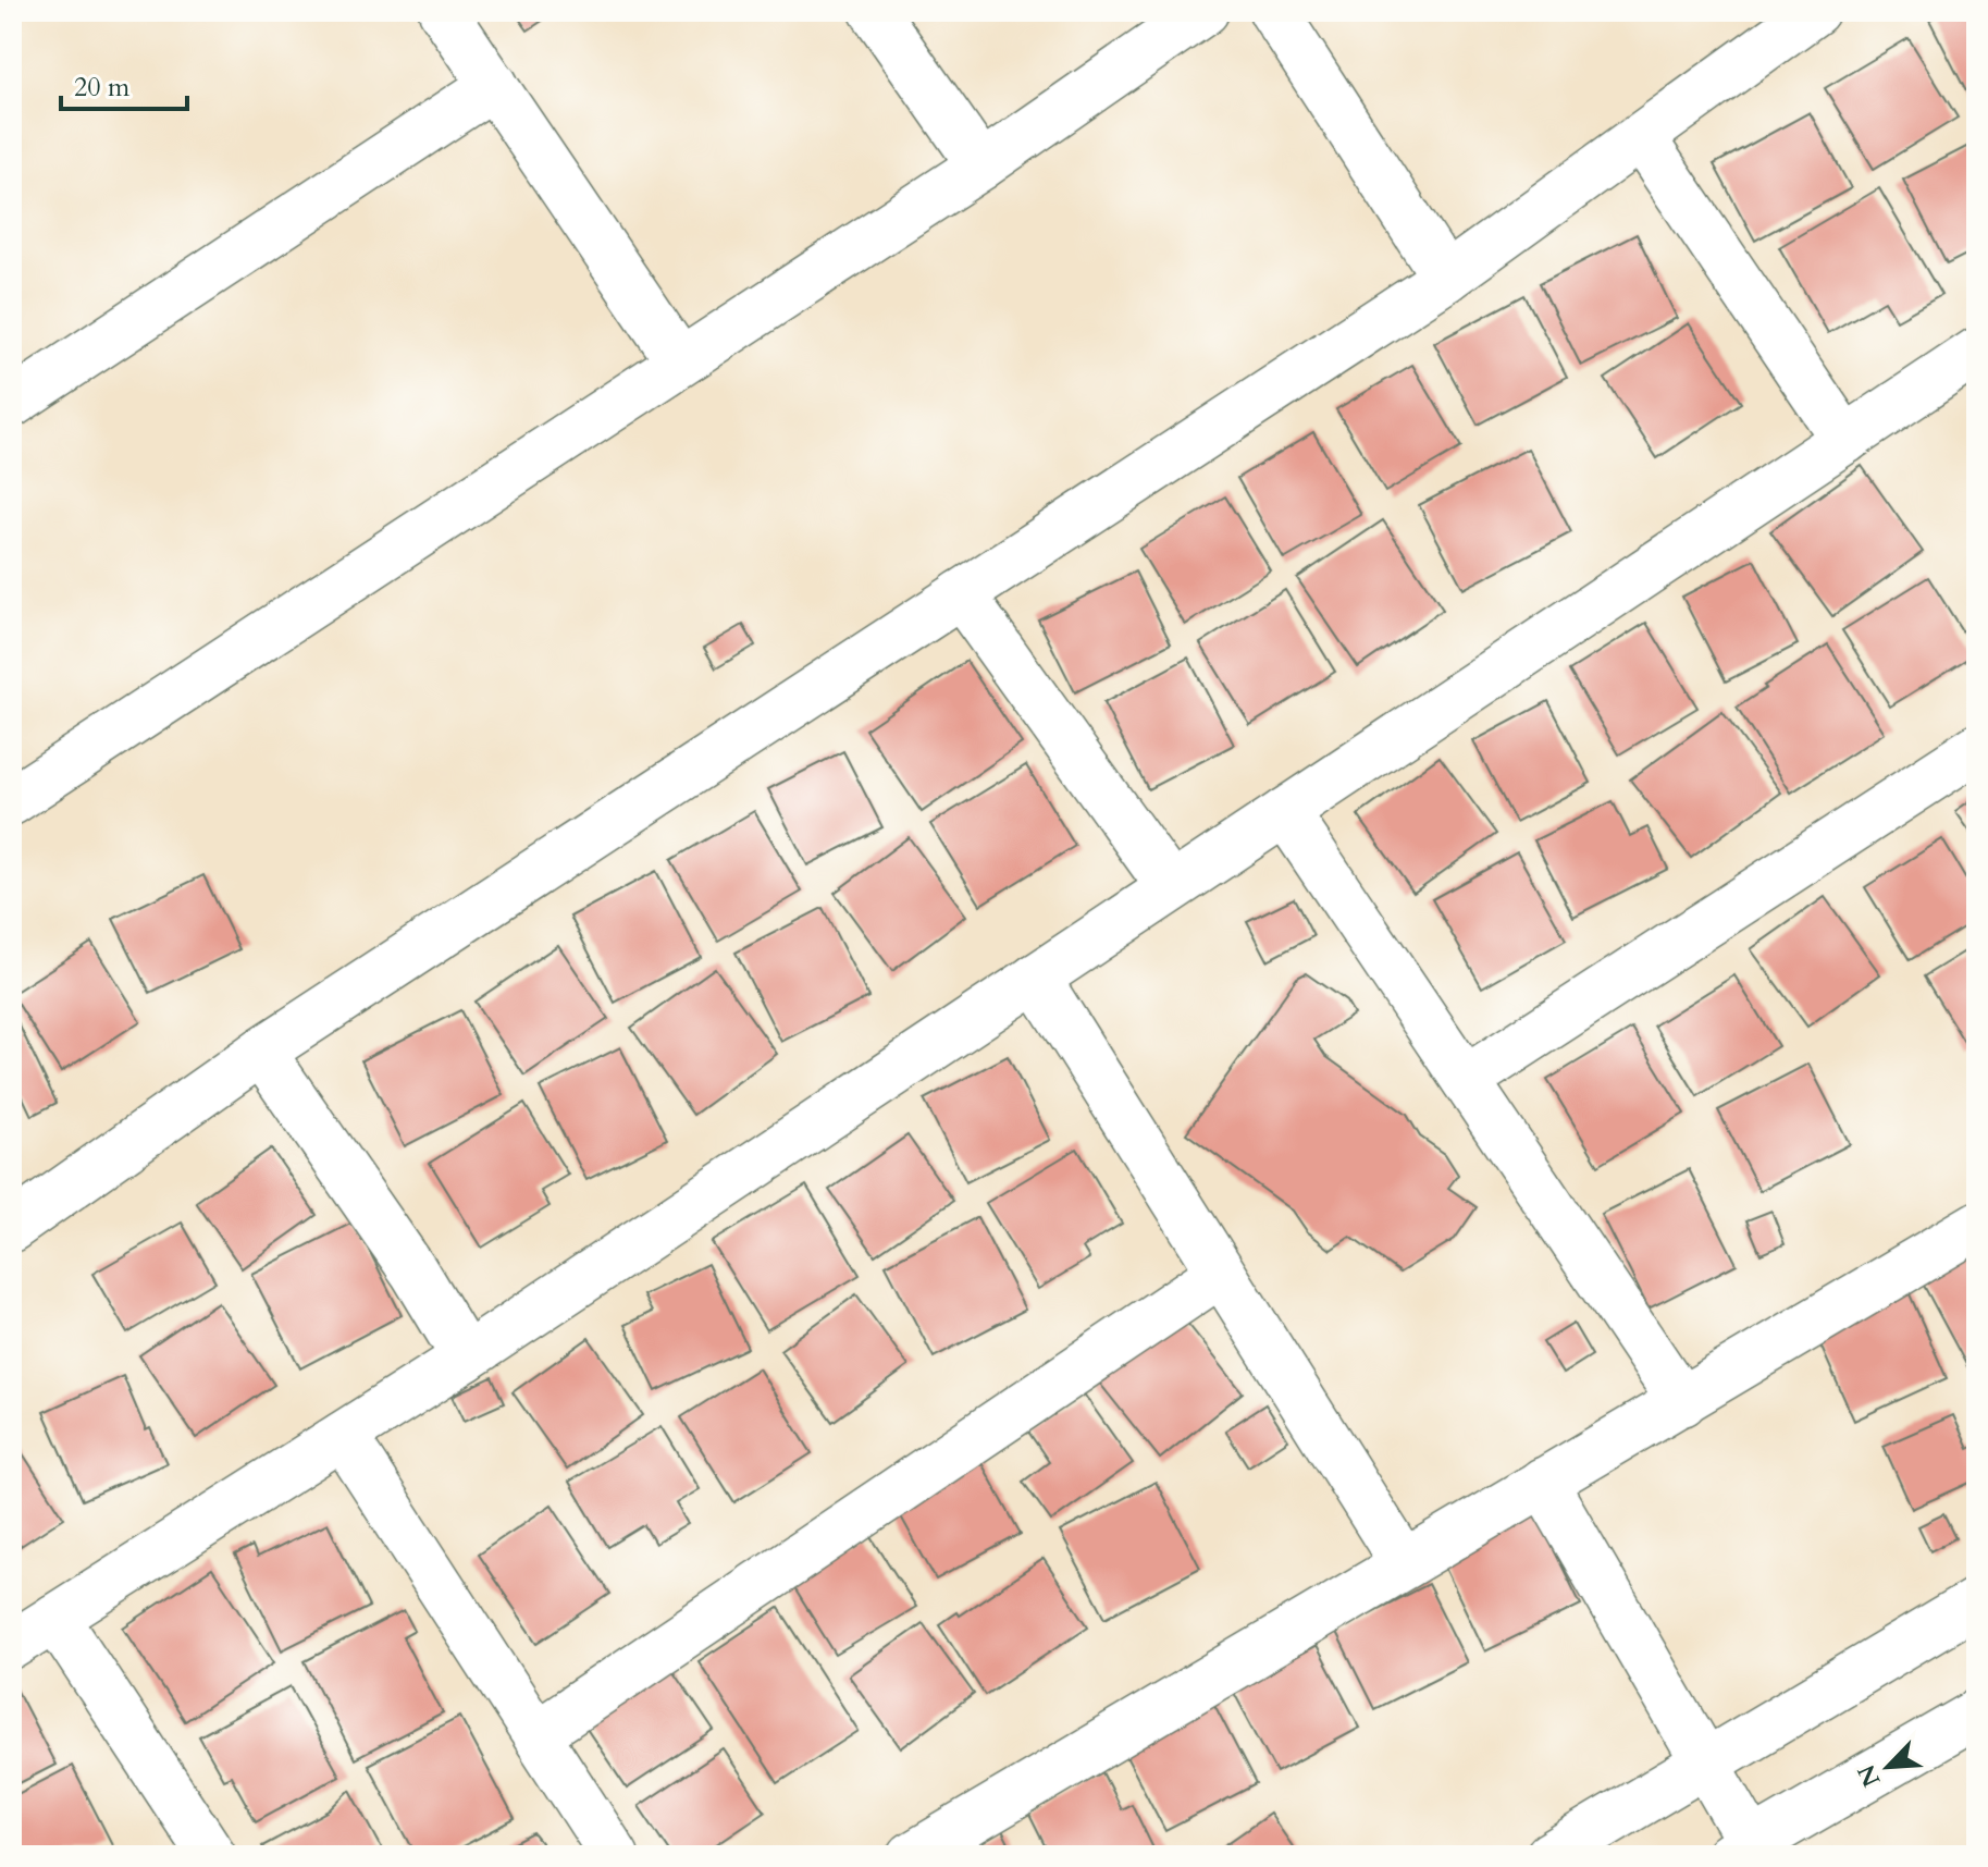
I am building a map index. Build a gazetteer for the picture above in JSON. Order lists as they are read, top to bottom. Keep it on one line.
{"scale_bar":"20 m","north":"bottom left"}
